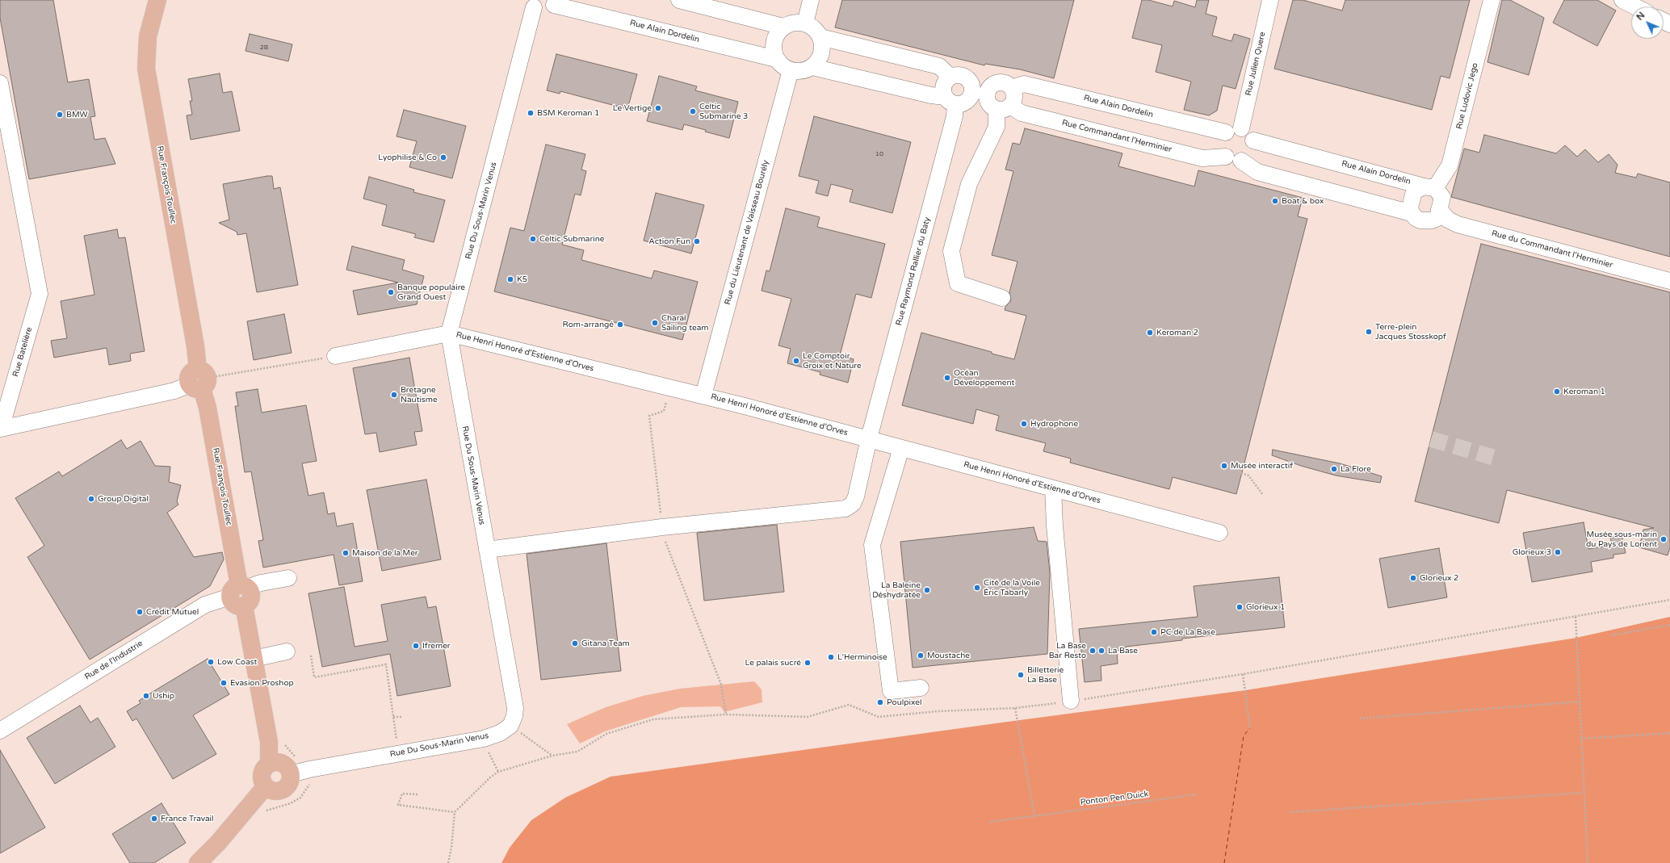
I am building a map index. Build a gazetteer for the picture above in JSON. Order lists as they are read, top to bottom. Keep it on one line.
{"streets":{"main road":["Rue François Toullec"],"street":["Rue Alain Dordelin","Rue Julien Quere","Rue Ludovic Jego","Rue Commandant l'Herminier","Rue Du Sous-Marin Venus","Rue du Lieutenant de Vaisseau Bourély","Rue du Commandant l'Herminier","Rue Raymond Rallier du Baty","Rue Batelière","Rue Henri Honoré d'Estienne d'Orves","Rue de l'Industrie"],"path":["Ponton Pen Duick"]},"crossings":[["Rue Alain Dordelin","Rue Julien Quere"],["Rue Alain Dordelin","Rue Ludovic Jego"],["Rue Alain Dordelin","Rue Commandant l'Herminier"],["Rue Alain Dordelin","Rue Du Sous-Marin Venus"],["Rue Alain Dordelin","Rue du Lieutenant de Vaisseau Bourély"],["Rue Alain Dordelin","Rue du Commandant l'Herminier"],["Rue Julien Quere","Rue Commandant l'Herminier"],["Rue Ludovic Jego","Rue du Commandant l'Herminier"],["Rue François Toullec","Rue Du Sous-Marin Venus"],["Rue François Toullec","Rue Batelière"],["Rue François Toullec","Rue de l'Industrie"],["Rue Du Sous-Marin Venus","Rue Raymond Rallier du Baty"],["Rue Du Sous-Marin Venus","Rue Henri Honoré d'Estienne d'Orves"],["Rue du Lieutenant de Vaisseau Bourély","Rue Henri Honoré d'Estienne d'Orves"],["Rue Raymond Rallier du Baty","Rue Henri Honoré d'Estienne d'Orves"]],"places":["Le Vertige","Celtic Submarine 3","BSM Keroman 1","BMW","Lyophilise & Co","Boat & box","Celtic Submarine","Action Fun","K5","Banque populaire Grand Ouest","Charal Sailing team","Rom-arrangé","Terre-plein Jacques Stosskopf","Keroman 2","Le Comptoir Groix et Nature","Océan Développement","Keroman 1","Bretagne Nautisme","Hydrophone","Musée interactif","La Flore","Group Digital","Musée sous-marin du Pays de Lorient","Glorieux 3","Maison de la Mer","Glorieux 2","Cité de la Voile Éric Tabarly","La Baleine Déshydratée","Glorieux 1","Crédit Mutuel","PC de La Base","Gitana Team","Ifremer","La Base Bar Resto","La Base","Moustache","L'Herminoise","Low Coast","Le palais sucré","Billetterie La Base","Evasion Proshop","Uship","Poulpixel","France Travail"],"house_numbers":["2B","10"],"north":"top left"}
